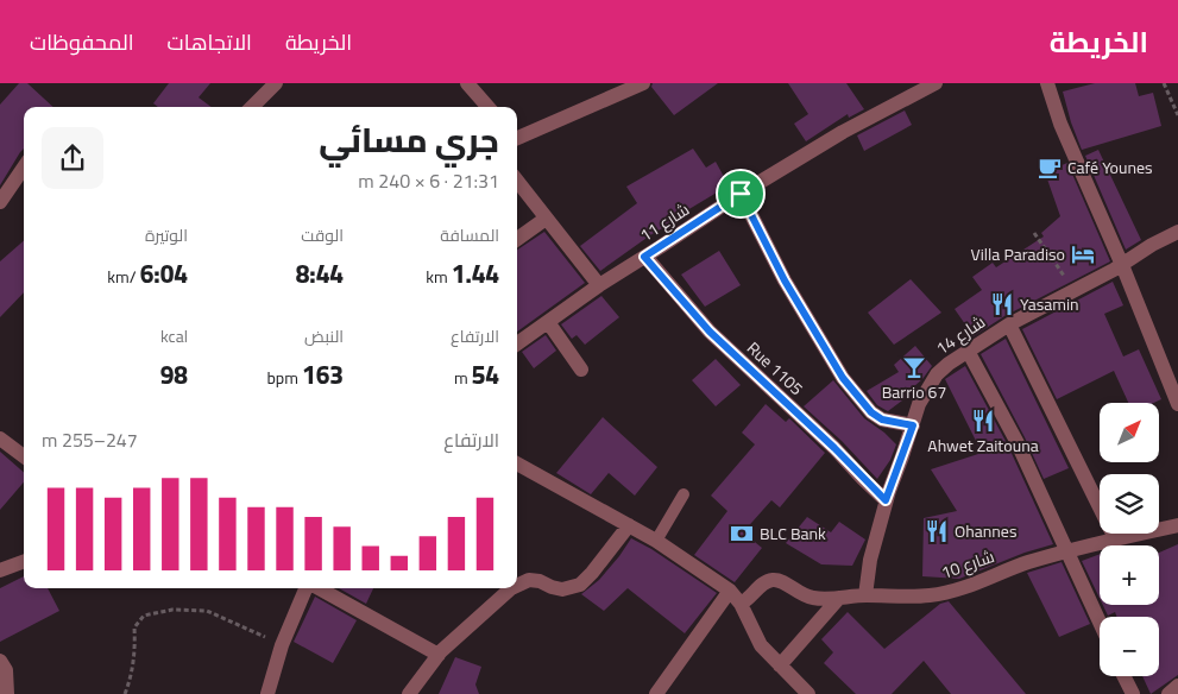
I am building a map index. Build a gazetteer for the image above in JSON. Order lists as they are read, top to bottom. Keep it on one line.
{"streets":{"street":["شارع 11","شارع 14","Rue 1105","شارع 10"]},"crossings":[["شارع 11","Rue 1105"],["شارع 14","Rue 1105"],["شارع 14","شارع 10"]],"places":{"cafe":["Café Younes"],"hotel":["Villa Paradiso"],"restaurant":["Yasamin","Ahwet Zaitouna","Ohannes"],"bar":["Barrio 67"],"bank":["BLC Bank"]},"north":"top right","page":{"header":"الخريطة","nav":["الخريطة","الاتجاهات","المحفوظات"],"heading":["جري مسائي","21:31 · 6 × 240 m"],"stats":[["المسافة","1.44 km"],["الوقت","8:44"],["الوتيرة","6:04 /km"],["الارتفاع","54 m"],["النبض","163 bpm"],["kcal","98"]],"map_buttons":["+","−"],"chart":["الارتفاع","247–255 m"]}}
